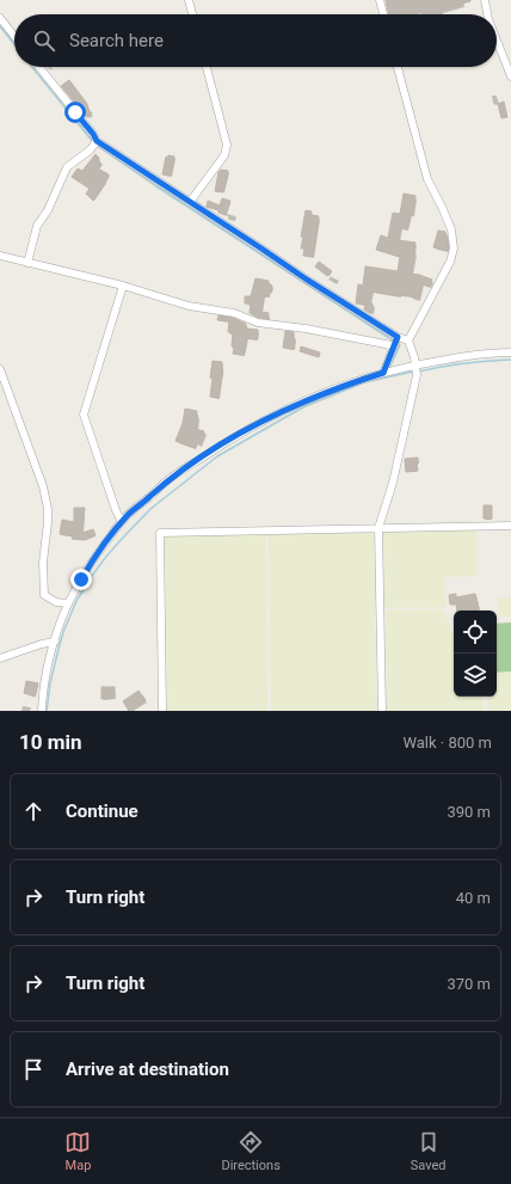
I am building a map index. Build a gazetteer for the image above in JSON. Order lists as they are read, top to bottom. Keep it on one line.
{"page":{"search":"Search here","heading":["10 min","Walk · 800 m"],"list":[["Continue","390 m"],["Turn right","40 m"],["Turn right","370 m"],"Arrive at destination"],"nav":["Map","Directions","Saved"]}}
